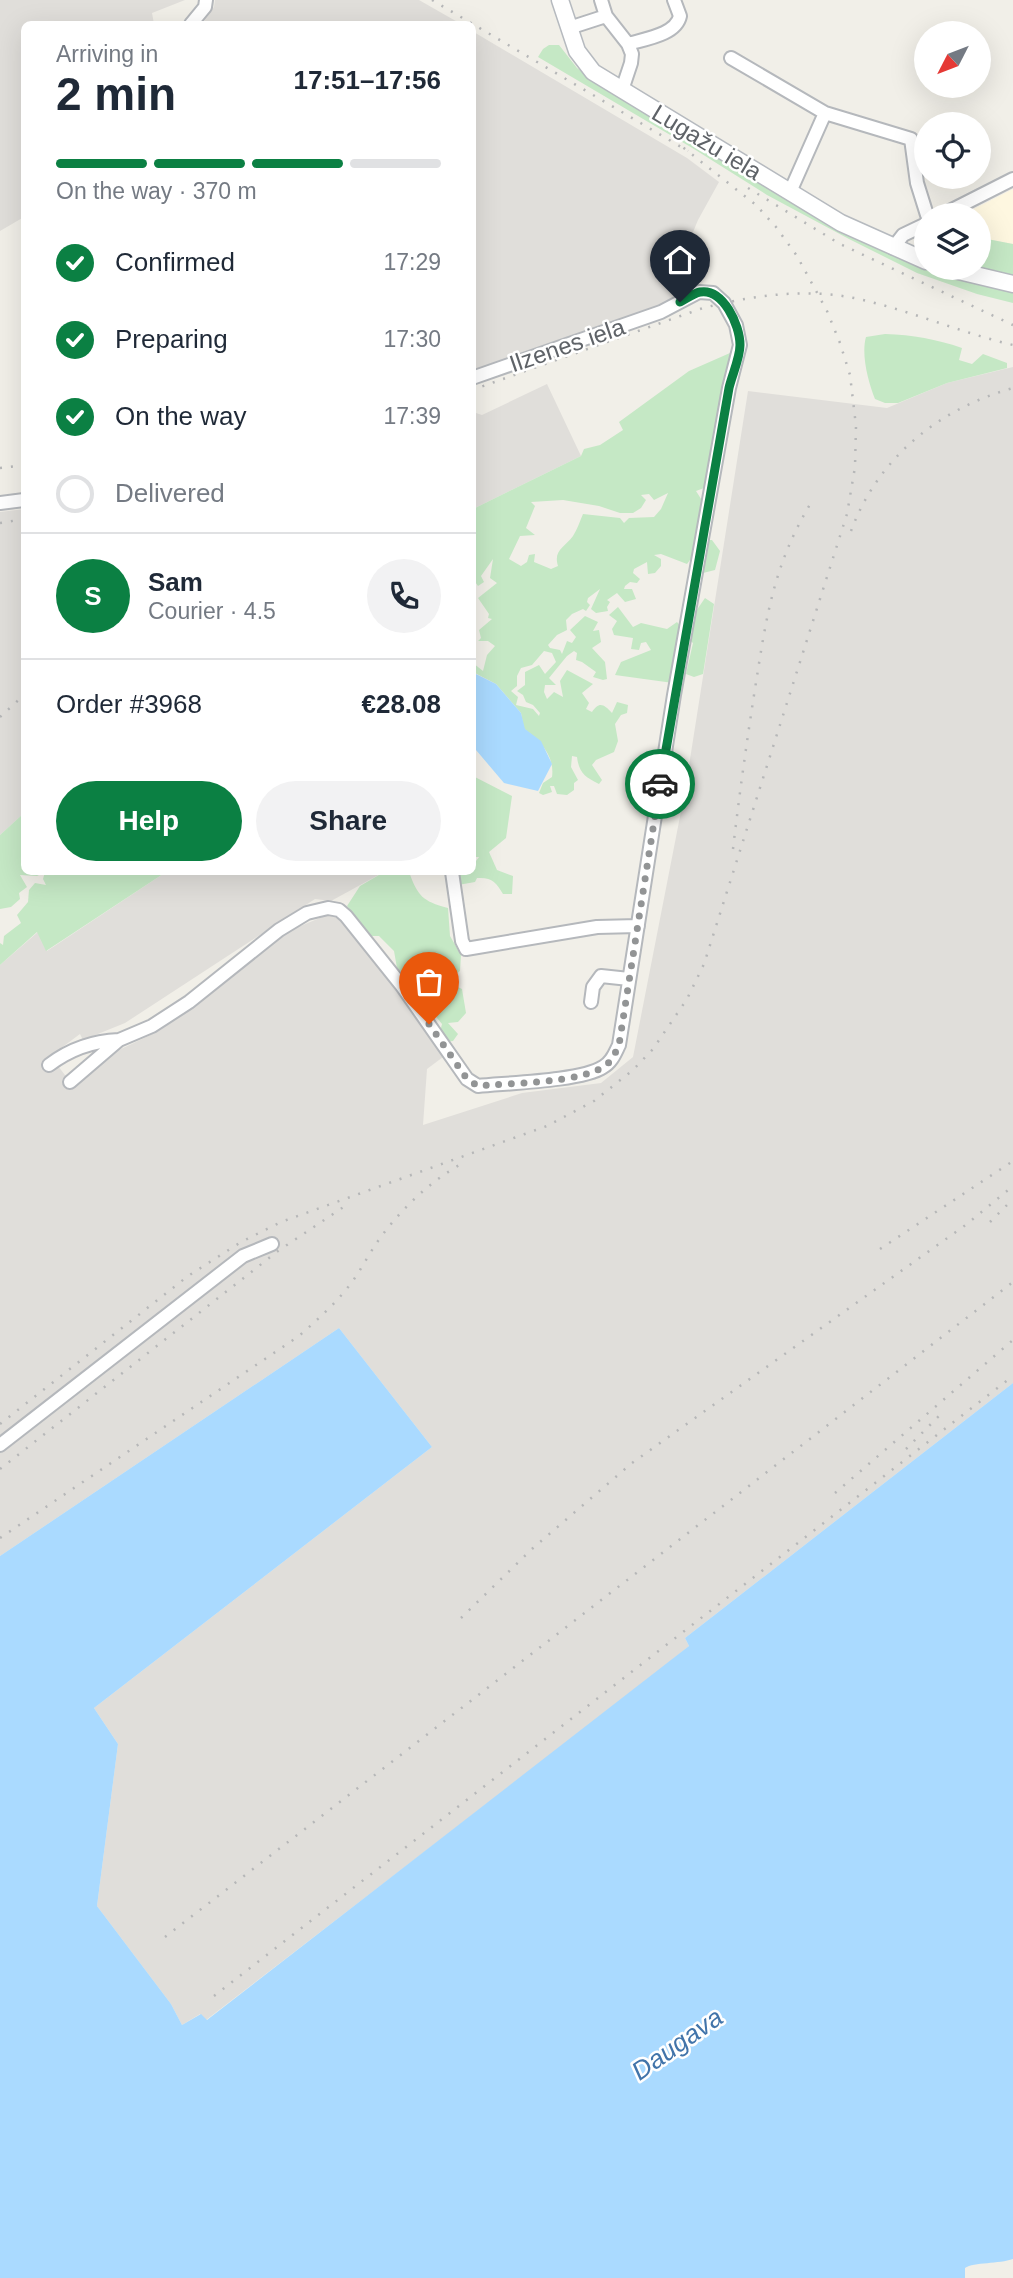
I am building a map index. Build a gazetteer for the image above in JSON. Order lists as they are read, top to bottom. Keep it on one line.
{"streets":{"street":["Lugažu iela","Ilzenes iela"]},"water":["Daugava"],"north":"bottom left","page":{"heading":["2 min","Arriving in","17:51–17:56"],"panel":["Sam","Courier · 4.5","Order #3968","€28.08"],"bar":"On the way · 370 m","list":[["Confirmed","17:29"],["Preparing","17:30"],["On the way","17:39"],"Delivered"],"round":"S","buttons":["Help","Share"]}}
